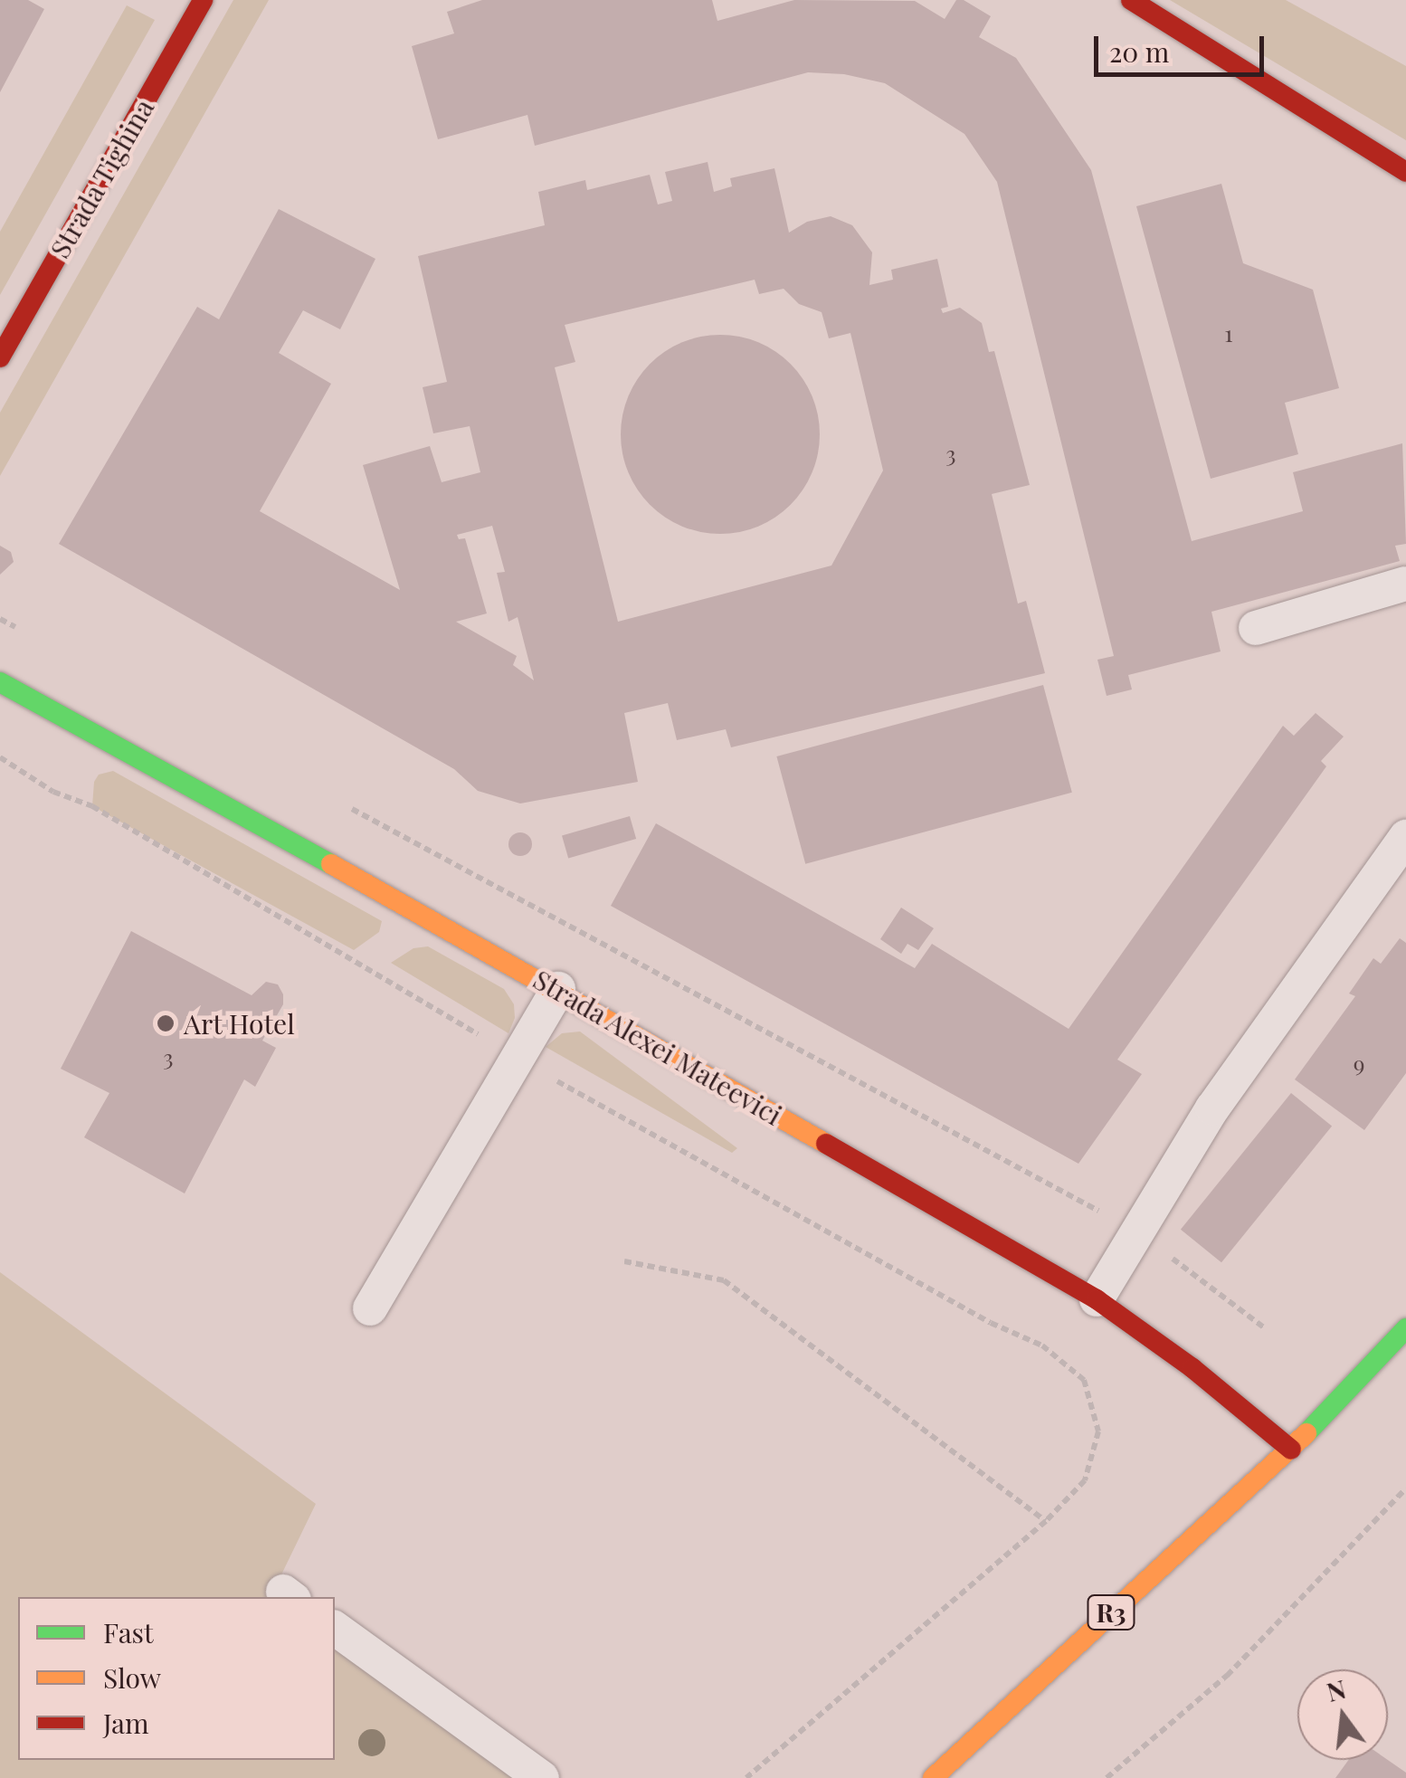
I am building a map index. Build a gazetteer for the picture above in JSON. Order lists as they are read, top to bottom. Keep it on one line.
{"streets":{"main road":["Strada Tighina","Strada Alexei Mateevici","R3"]},"crossings":[["Strada Alexei Mateevici","R3"]],"places":["Art Hotel"],"house_numbers":["1","3","3","9"],"legend":["Fast","Slow","Jam"],"scale_bar":"20 m","north":"top"}
